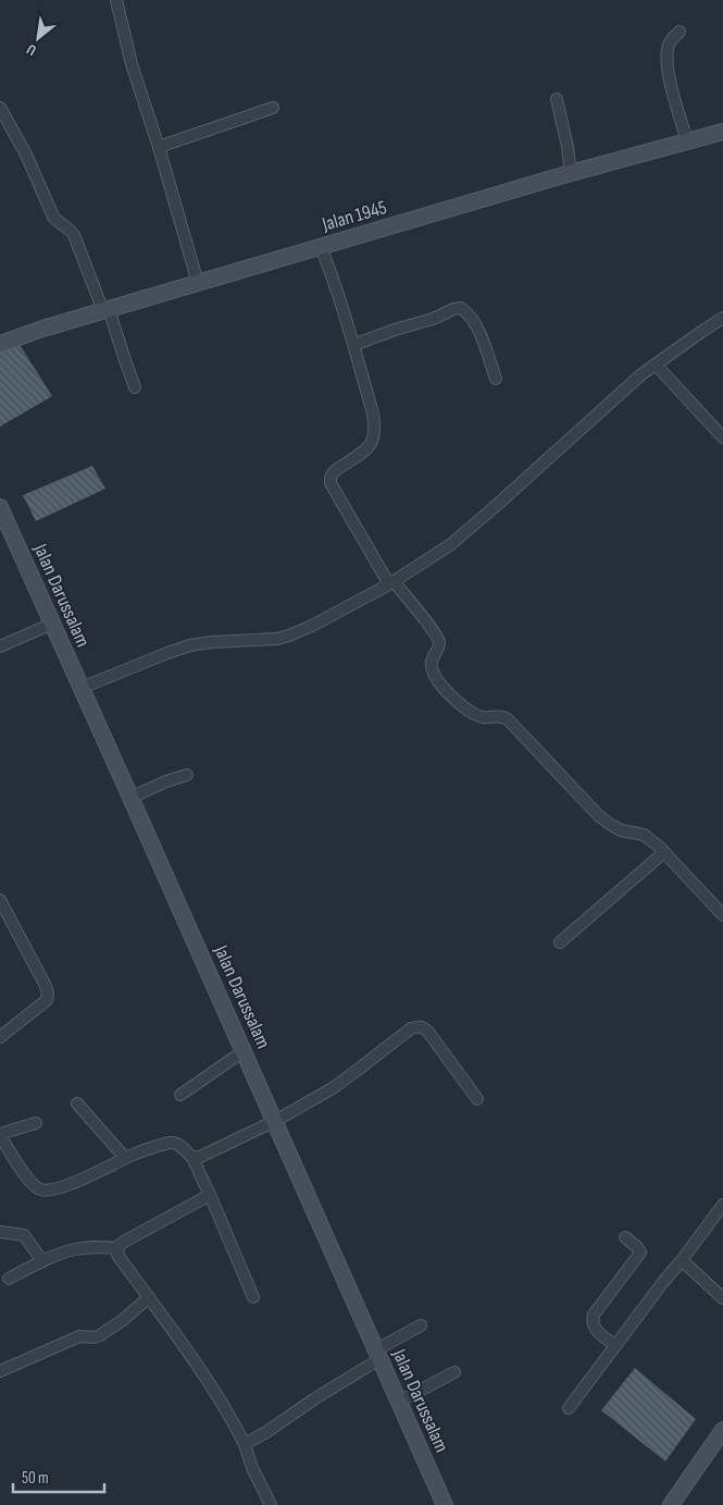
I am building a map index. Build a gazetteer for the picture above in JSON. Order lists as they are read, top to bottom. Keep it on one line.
{"streets":{"street":["Jalan 1945","Jalan Darussalam"]},"scale_bar":"50 m","north":"bottom left"}
